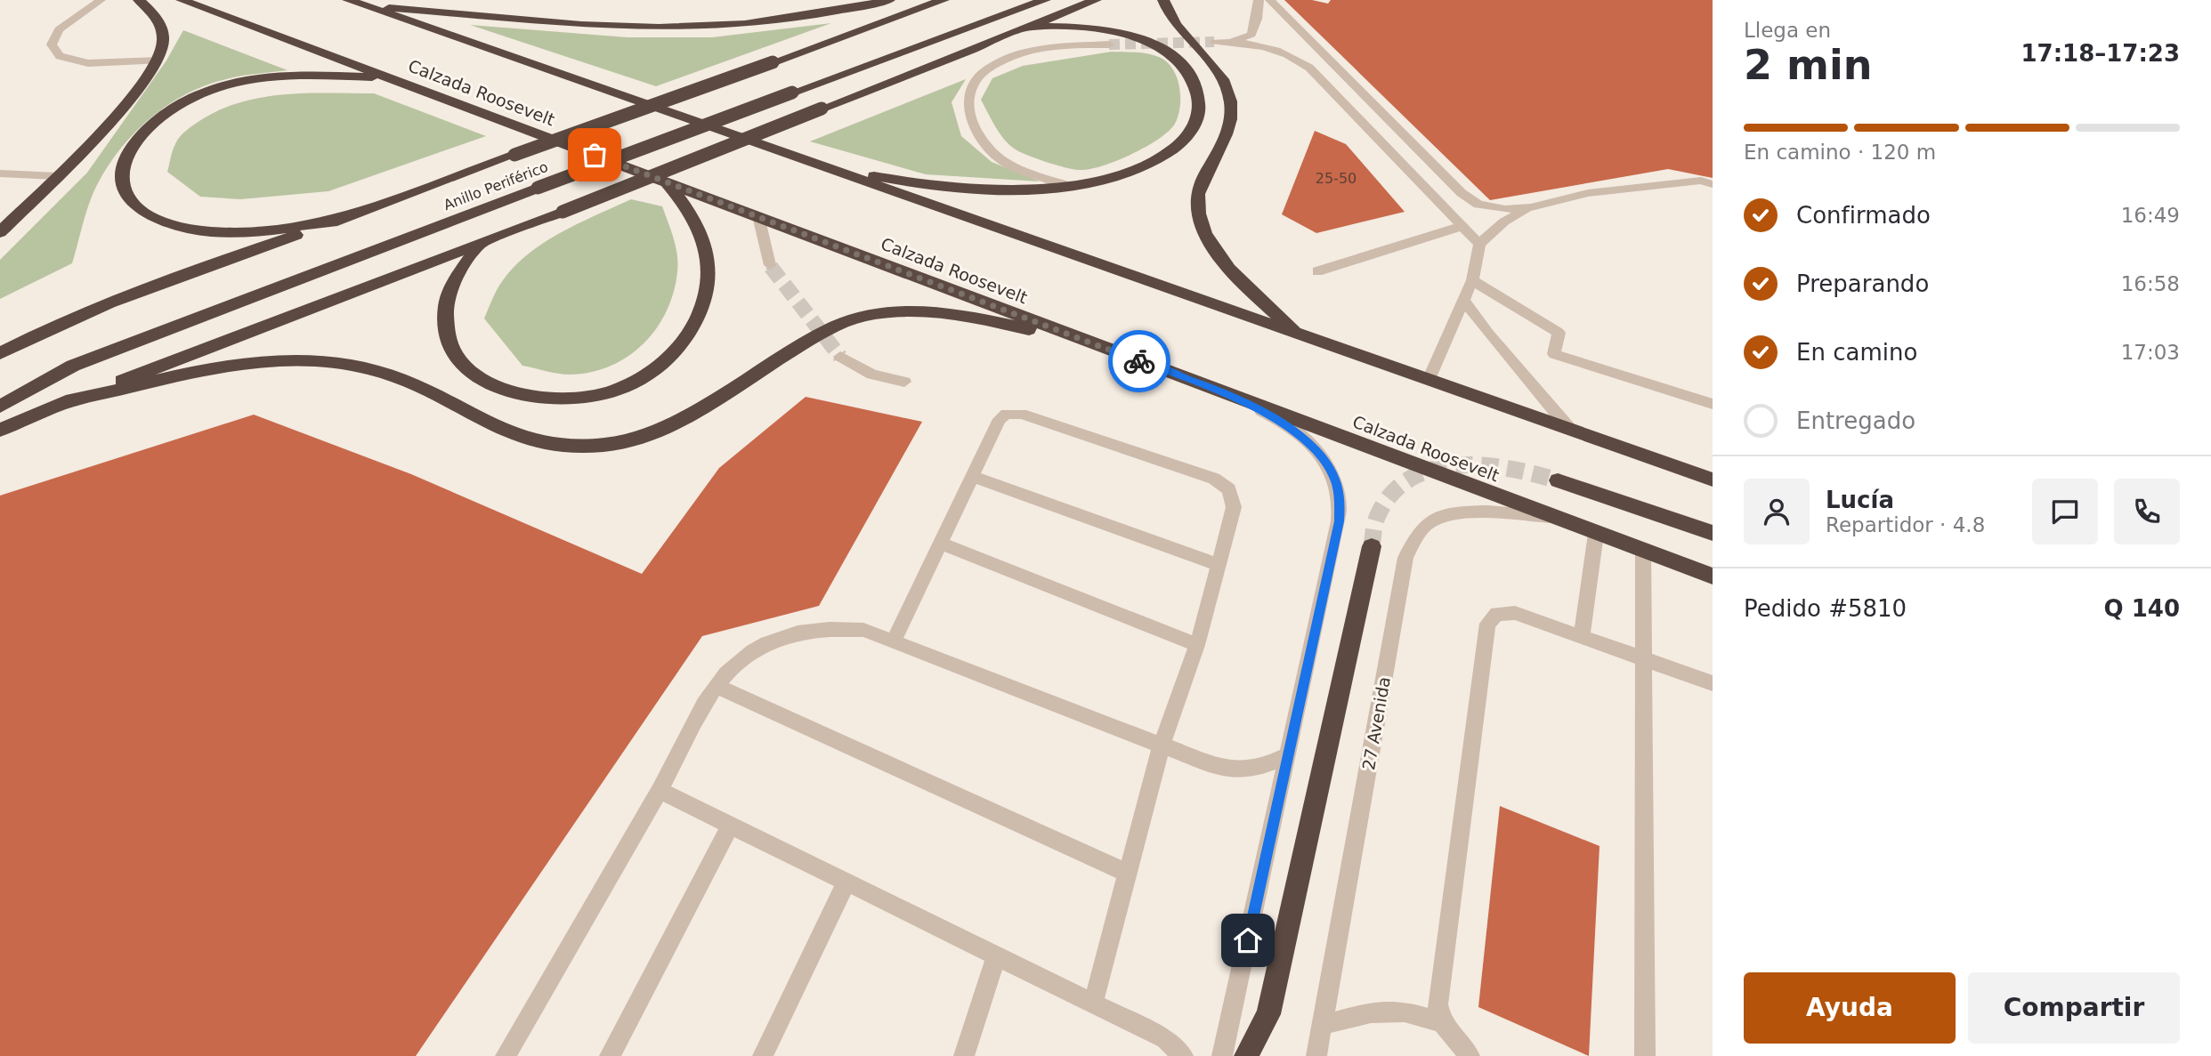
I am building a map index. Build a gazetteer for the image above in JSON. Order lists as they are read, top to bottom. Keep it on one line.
{"streets":{"highway":["Calzada Roosevelt","Anillo Periférico"],"street":["27 Avenida"]},"crossings":[["Calzada Roosevelt","27 Avenida"]],"house_numbers":["25-50"],"page":{"heading":["2 min","Llega en","17:18–17:23"],"panel":["Lucía","Repartidor · 4.8","Pedido #5810","Q 140"],"bar":"En camino · 120 m","list":[["Confirmado","16:49"],["Preparando","16:58"],["En camino","17:03"],"Entregado"],"buttons":["Ayuda","Compartir"]}}
